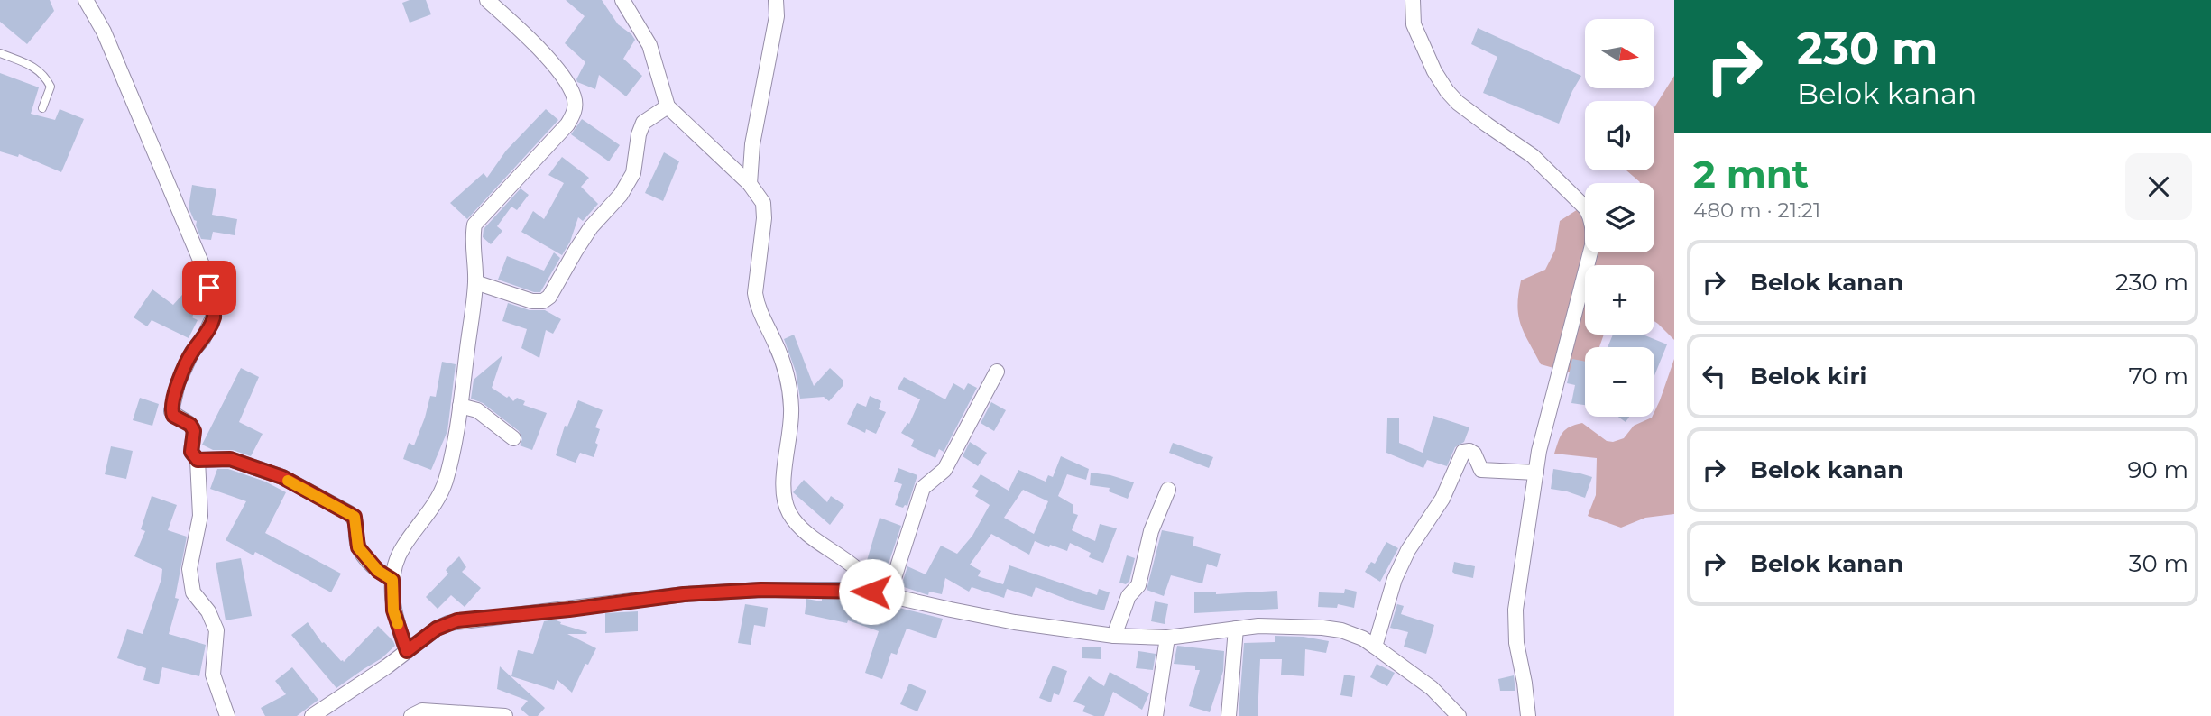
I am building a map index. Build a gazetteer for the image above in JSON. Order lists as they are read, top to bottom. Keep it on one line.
{"north":"right","page":{"turn":["230 m","Belok kanan"],"map_buttons":["+","−"],"heading":["2 mnt","480 m · 21:21"],"list":[{"name":"Belok kanan","value":"230 m"},{"name":"Belok kiri","value":"70 m"},{"name":"Belok kanan","value":"90 m"},{"name":"Belok kanan","value":"30 m"}]}}
